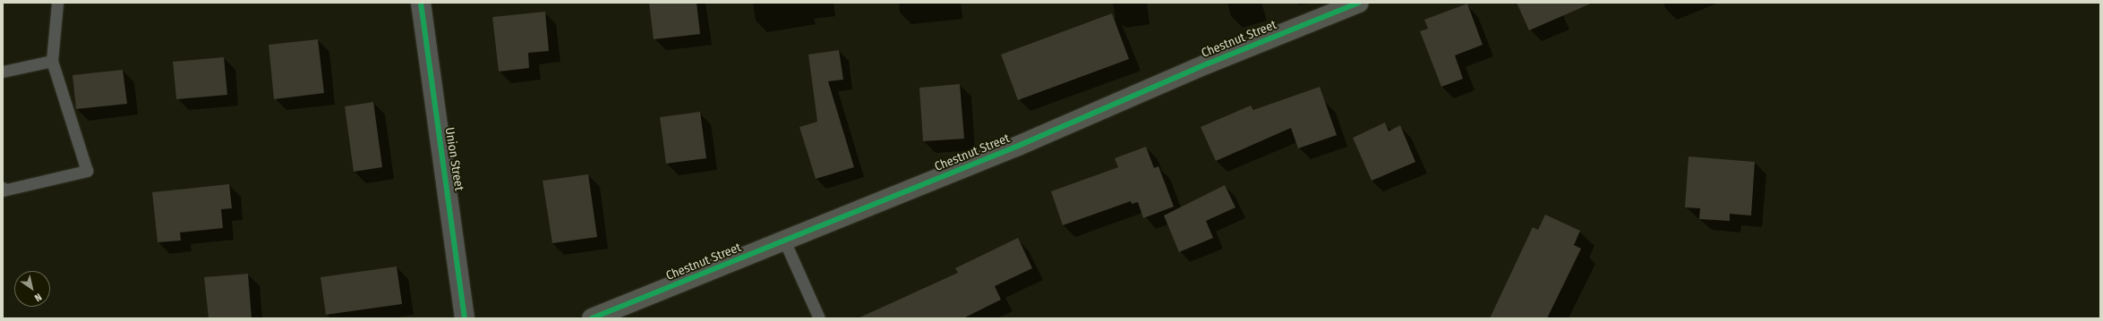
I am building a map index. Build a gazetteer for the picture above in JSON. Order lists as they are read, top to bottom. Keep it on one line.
{"streets":{"street":["Chestnut Street","Union Street"]},"north":"bottom right"}
